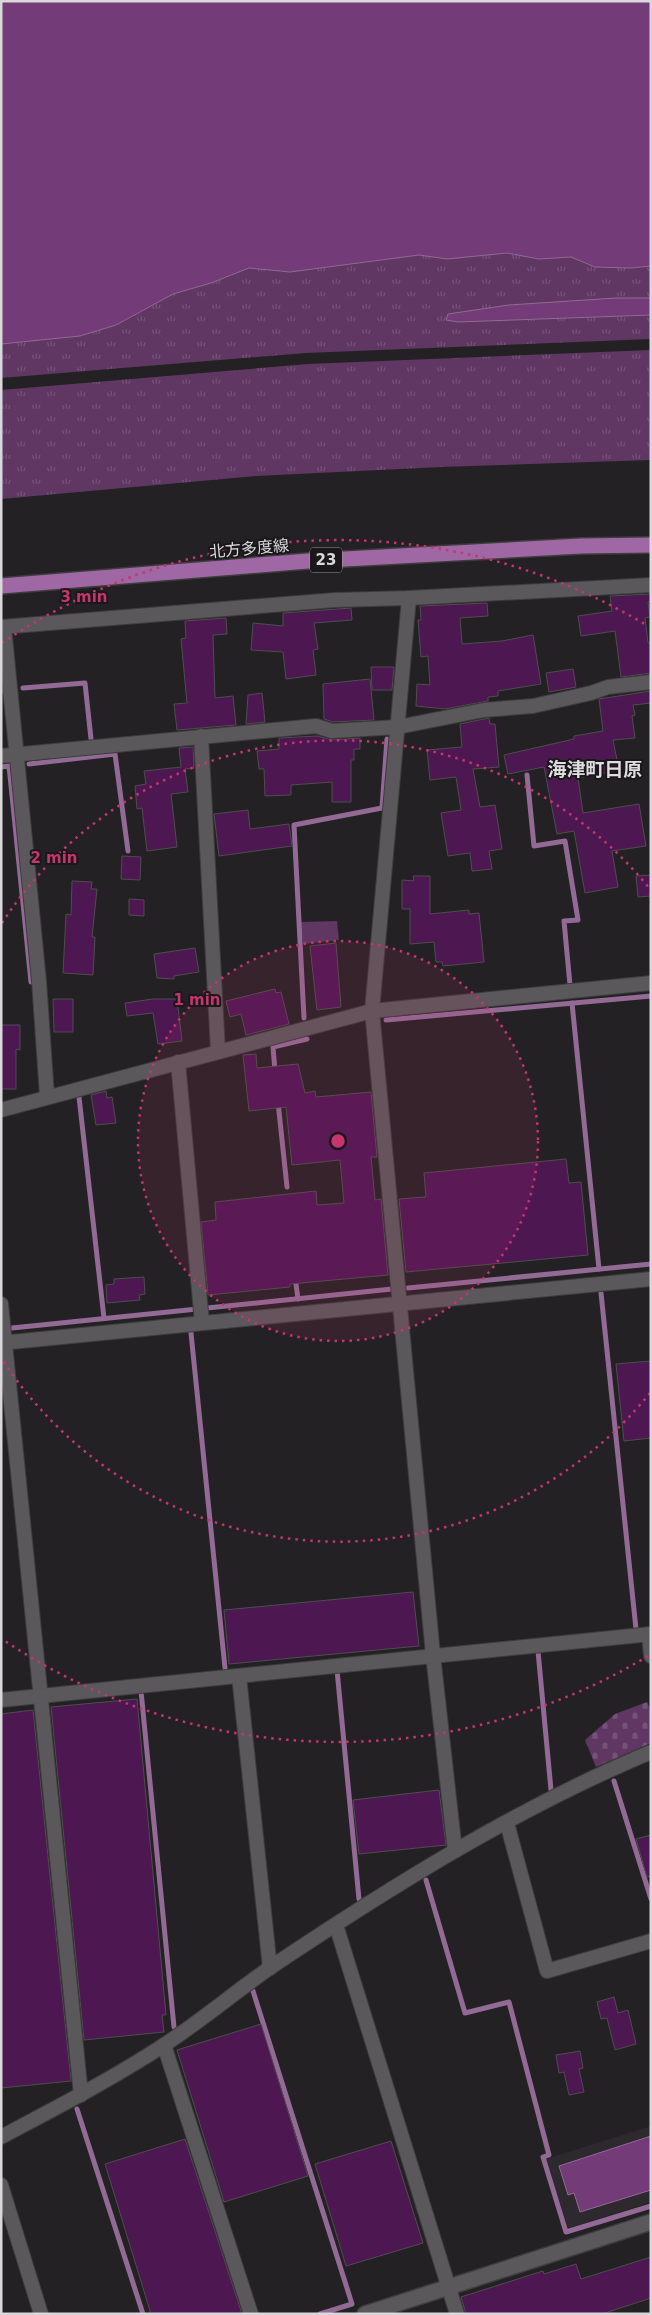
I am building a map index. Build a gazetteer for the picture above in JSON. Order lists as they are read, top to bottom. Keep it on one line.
{"streets":{"main road":["北方多度線","23"]},"districts":["海津町日原"],"rings":["3 min","2 min","1 min"]}
